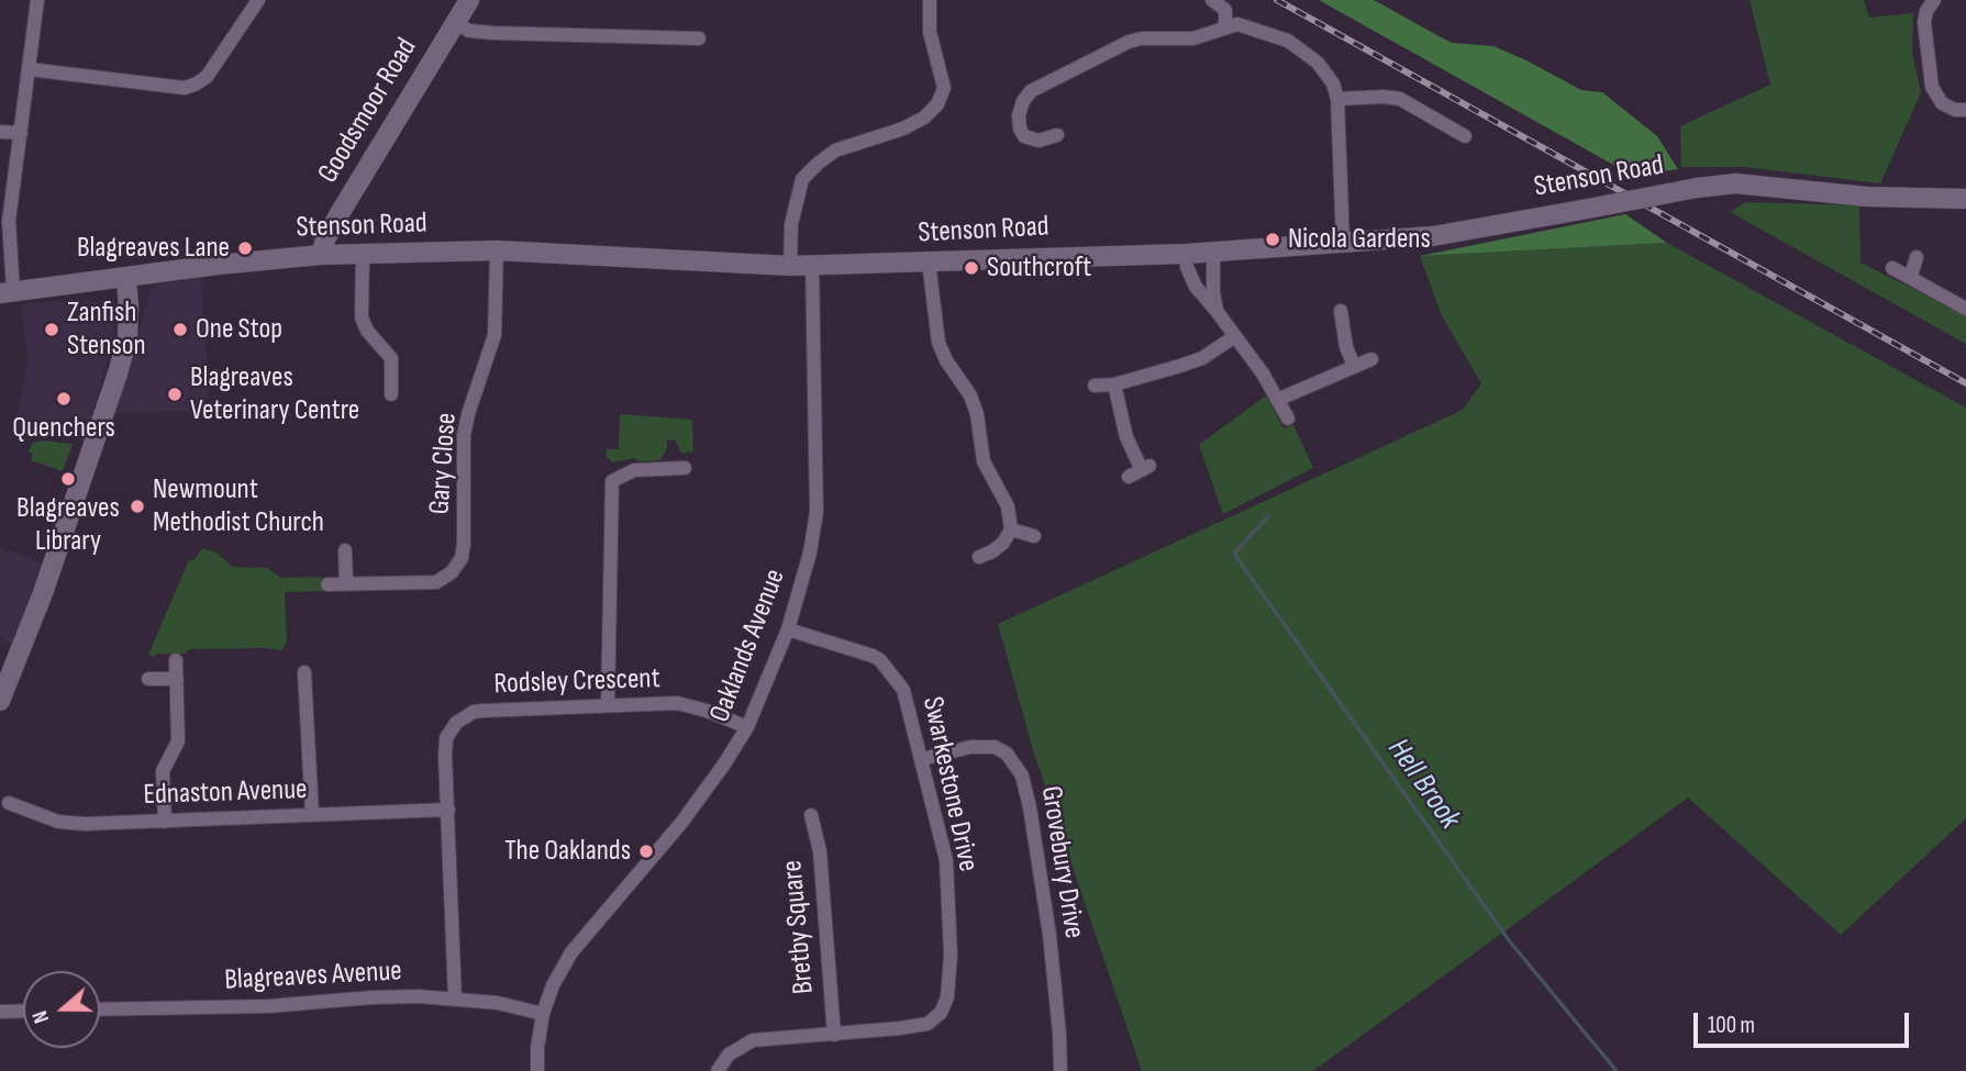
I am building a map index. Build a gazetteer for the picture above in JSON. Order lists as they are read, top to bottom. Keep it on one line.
{"streets":{"street":["Goodsmoor Road","Stenson Road","Gary Close","Oaklands Avenue","Rodsley Crescent","Swarkestone Drive","Ednaston Avenue","Grovebury Drive","Bretby Square","Blagreaves Avenue"]},"crossings":[["Goodsmoor Road","Stenson Road"],["Stenson Road","Gary Close"],["Stenson Road","Oaklands Avenue"],["Oaklands Avenue","Rodsley Crescent"],["Oaklands Avenue","Swarkestone Drive"],["Oaklands Avenue","Blagreaves Avenue"],["Rodsley Crescent","Ednaston Avenue"],["Rodsley Crescent","Blagreaves Avenue"],["Swarkestone Drive","Grovebury Drive"],["Swarkestone Drive","Bretby Square"]],"water":["Hell Brook"],"places":["Nicola Gardens","Blagreaves Lane","Southcroft","Zanfish Stenson","One Stop","Blagreaves Veterinary Centre","Quenchers","Blagreaves Library","Newmount Methodist Church","The Oaklands"],"scale_bar":"100 m","north":"left"}
